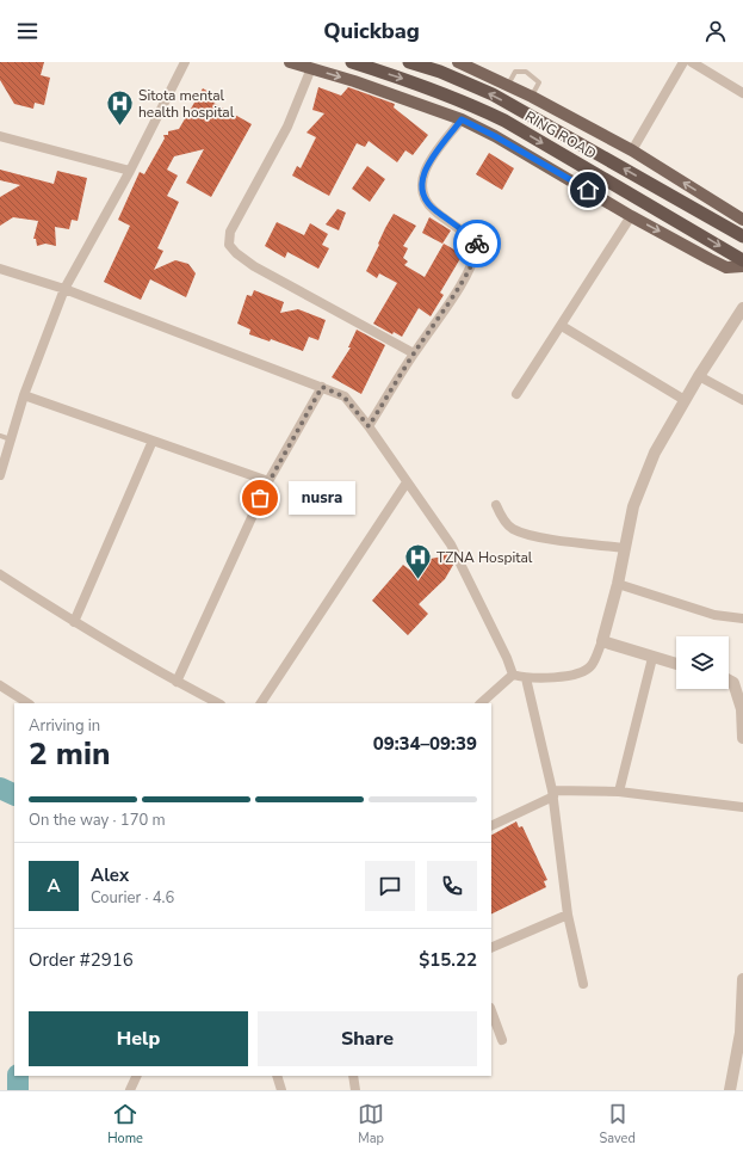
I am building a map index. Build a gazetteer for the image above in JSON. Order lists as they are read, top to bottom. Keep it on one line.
{"streets":{"highway":["RING ROAD"]},"places":{"hospital":["Sitota mental health hospital","TZNA Hospital"],"other":["nusra"]},"page":{"header":"Quickbag","bubble":"nusra","heading":["2 min","Arriving in","09:34–09:39"],"panel":["Alex","Courier · 4.6","Order #2916","$15.22"],"bar":"On the way · 170 m","round":"A","buttons":["Help","Share"],"tabs":["Home","Map","Saved"]}}
